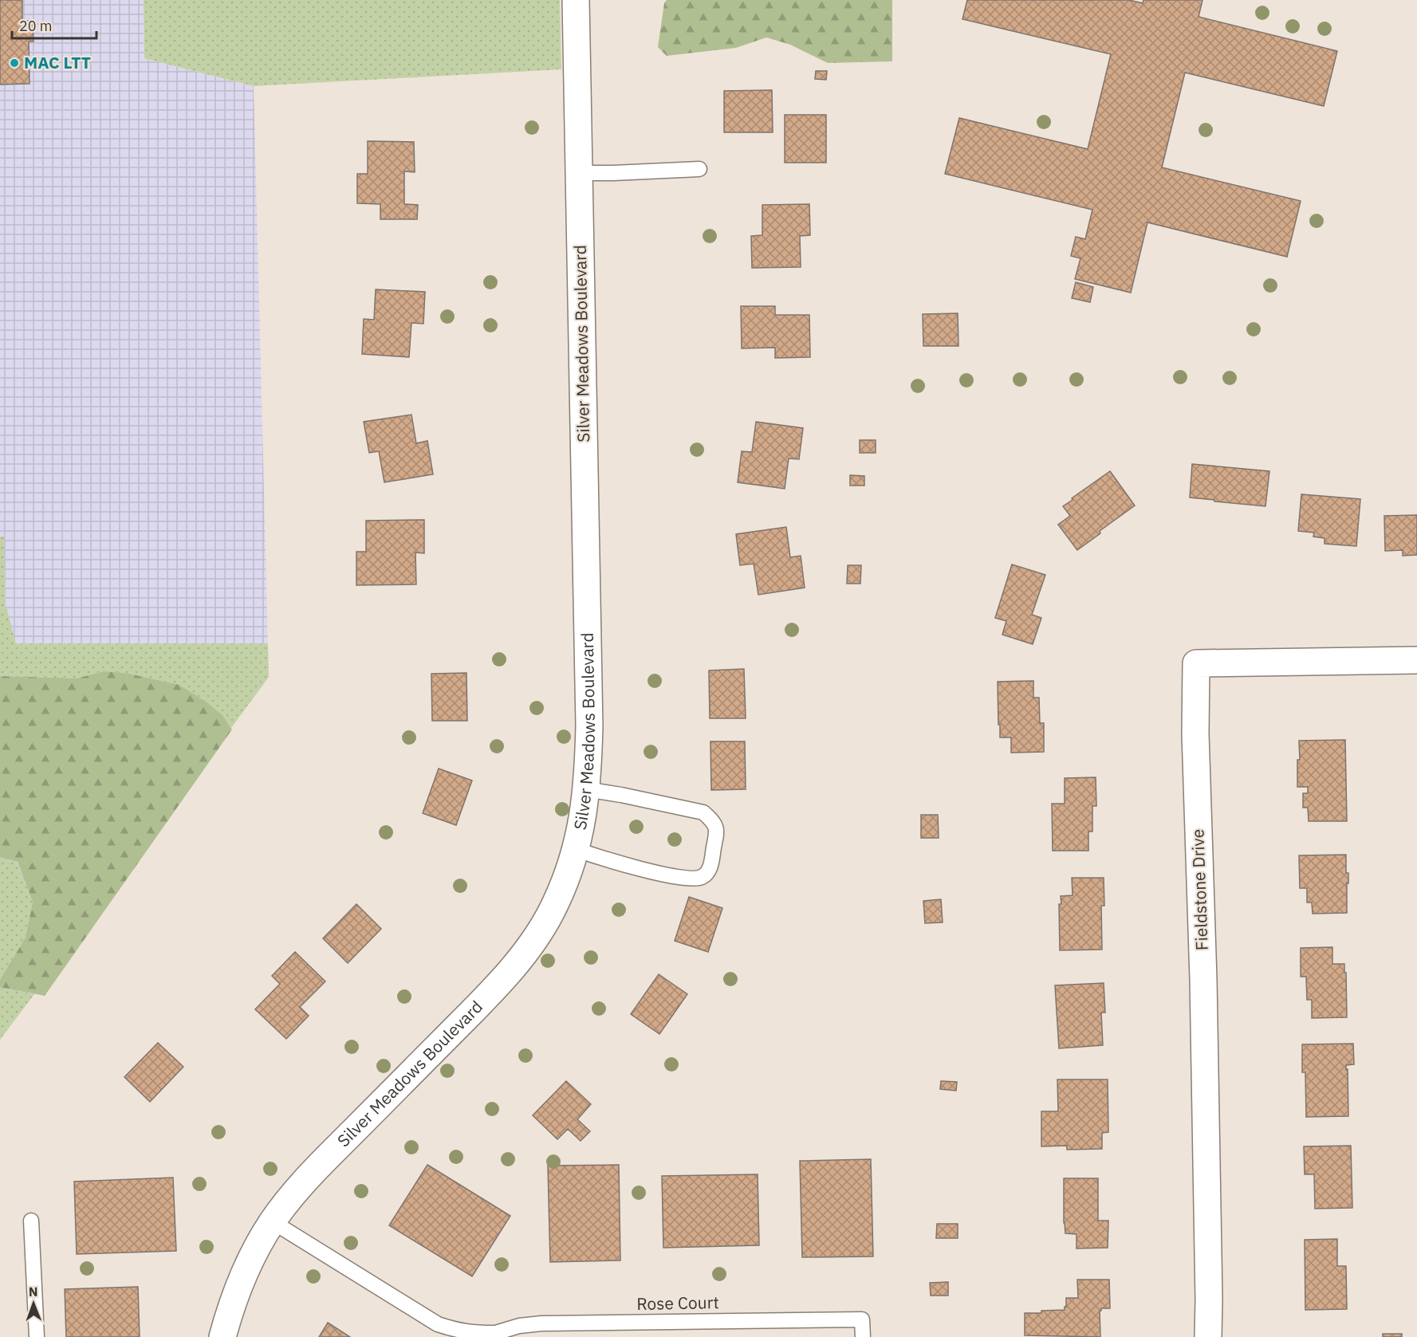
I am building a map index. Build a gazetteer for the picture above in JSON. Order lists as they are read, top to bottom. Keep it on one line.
{"streets":{"street":["Silver Meadows Boulevard","Fieldstone Drive"],"lane":["Rose Court"]},"crossings":[["Silver Meadows Boulevard","Rose Court"]],"places":["MAC LTT"],"scale_bar":"20 m","north":"top"}
